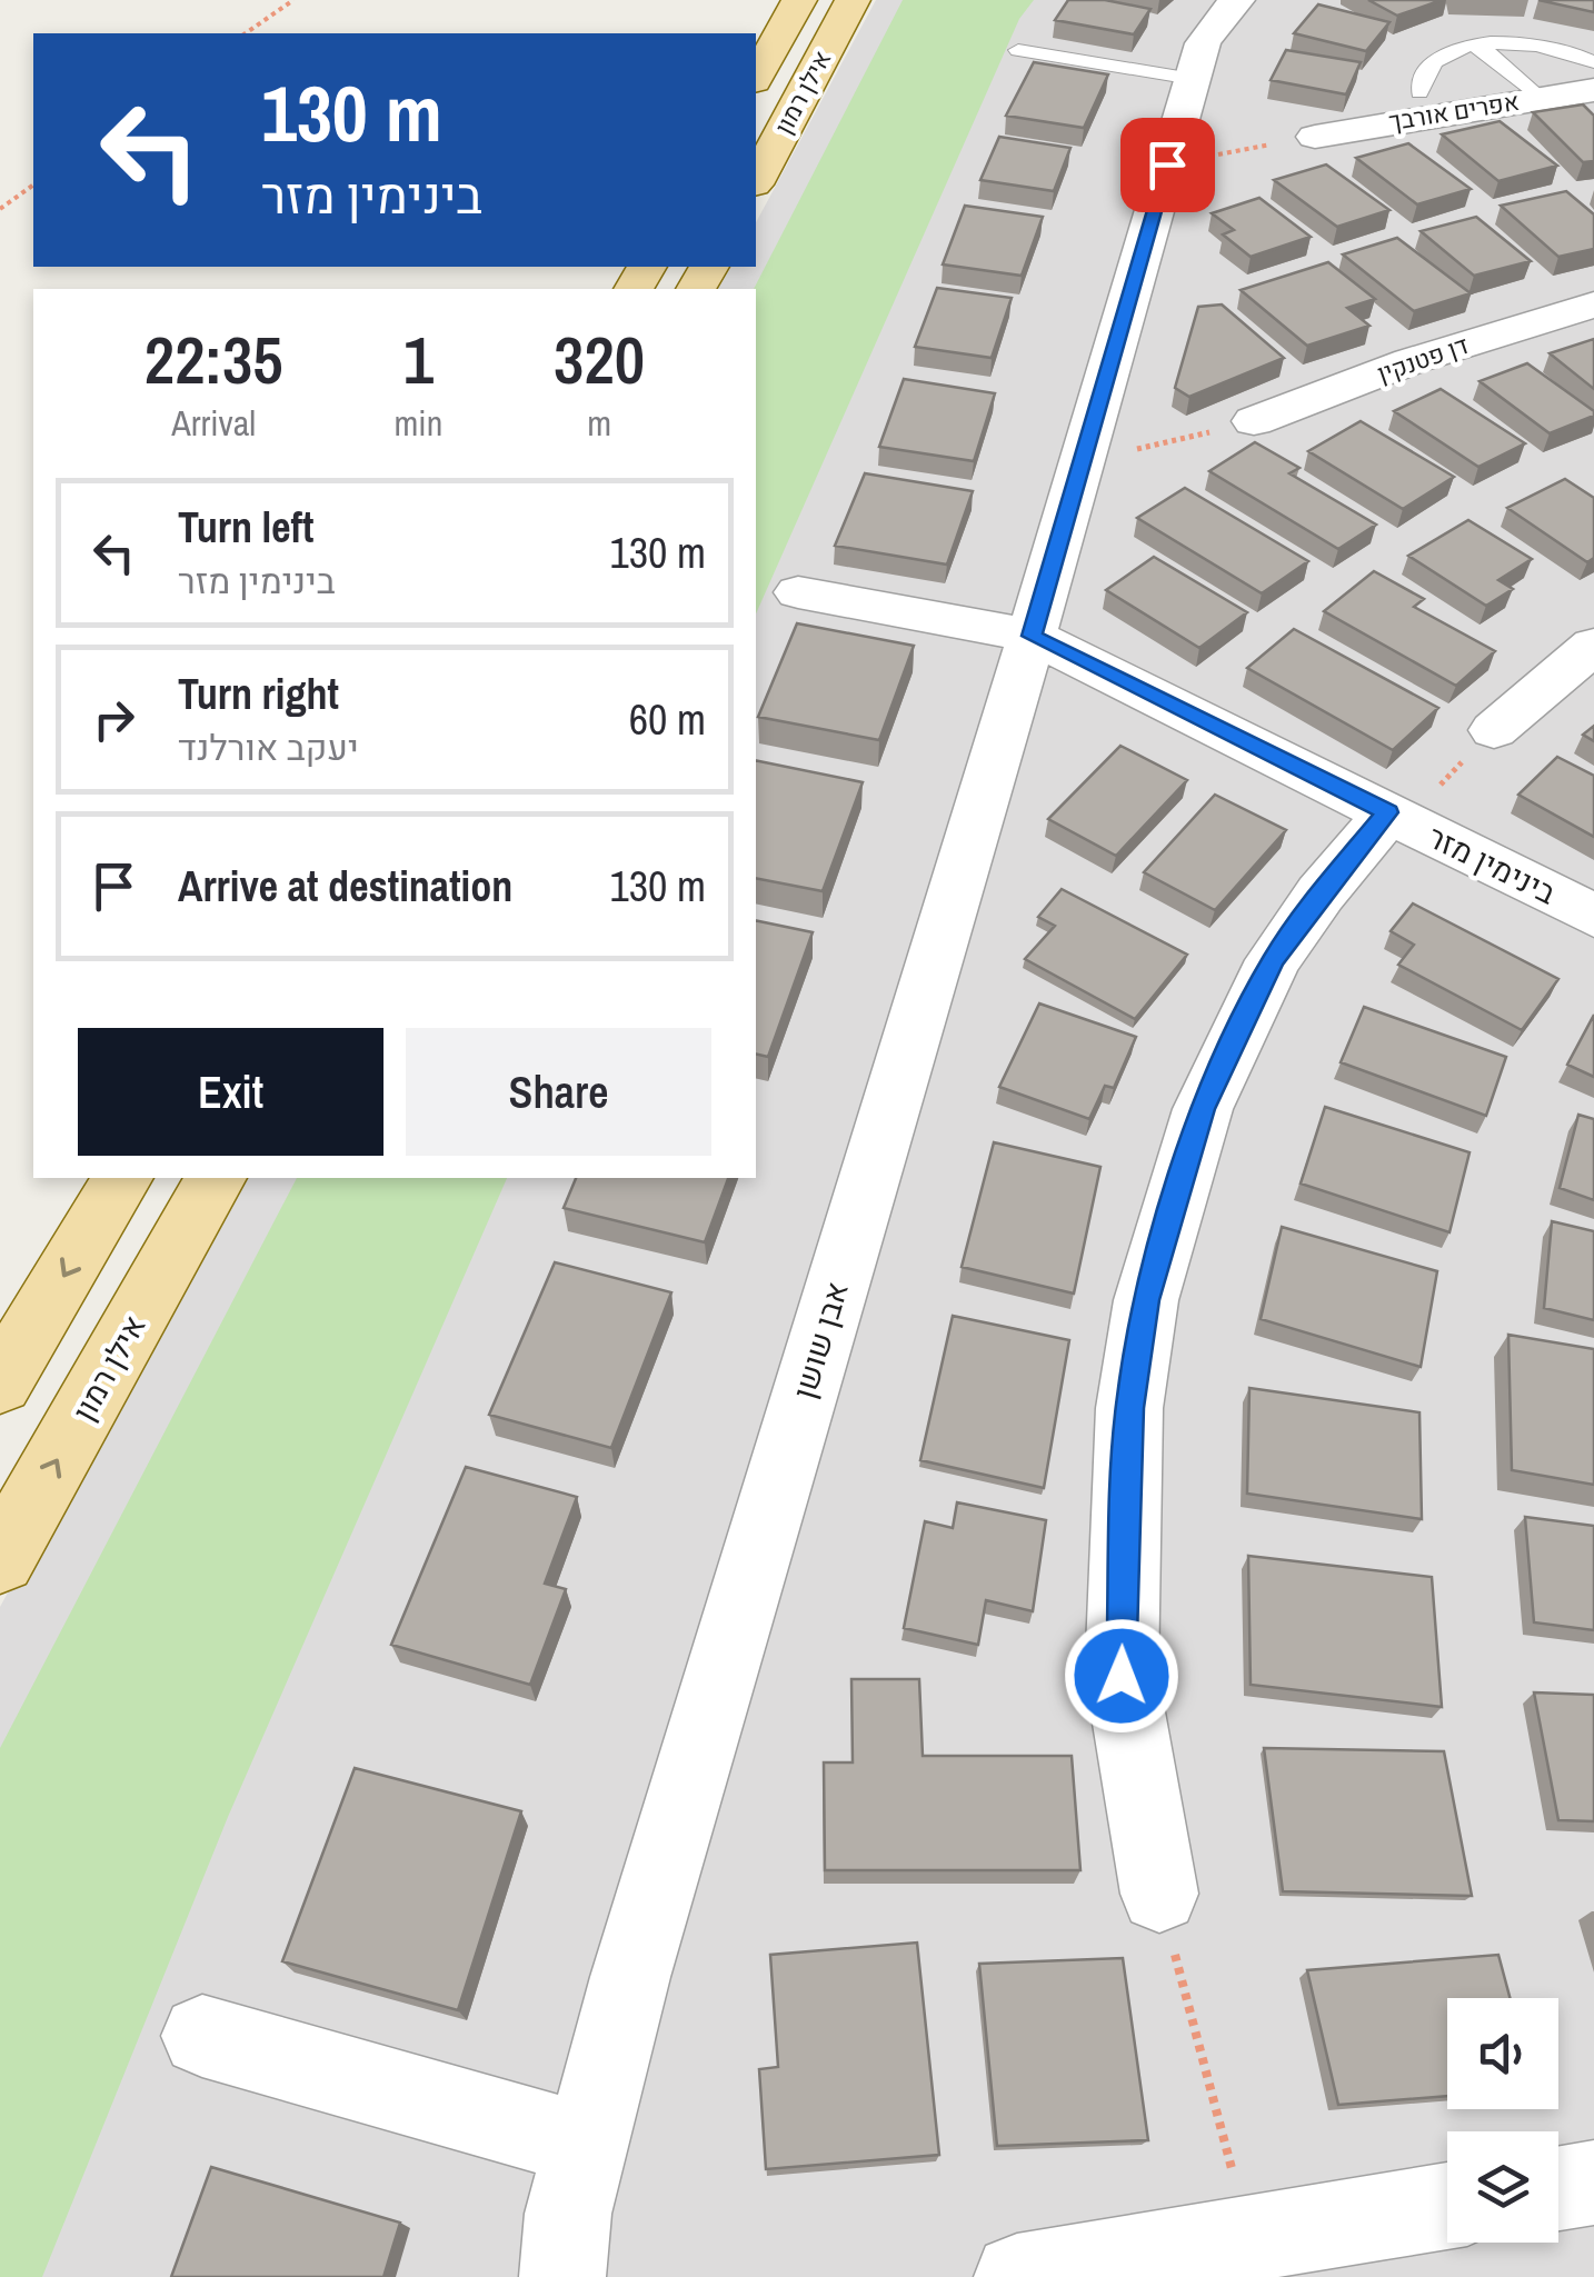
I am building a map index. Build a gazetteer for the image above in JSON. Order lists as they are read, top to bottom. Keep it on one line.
{"streets":{"main road":["אילן רמון"],"street":["אפרים אורבך","דן פטנקין","בינימין מזר","אבן שושן"]},"crossings":[["בינימין מזר","אבן שושן"]],"page":{"turn":["130 m","בינימין מזר"],"eta":["22:35","Arrival","1","min","320","m"],"list":[{"name":"Turn left","note":"בינימין מזר","value":"130 m"},{"name":"Turn right","note":"יעקב אורלנד","value":"60 m"},{"name":"Arrive at destination","value":"130 m"}],"buttons":["Exit","Share"]}}
